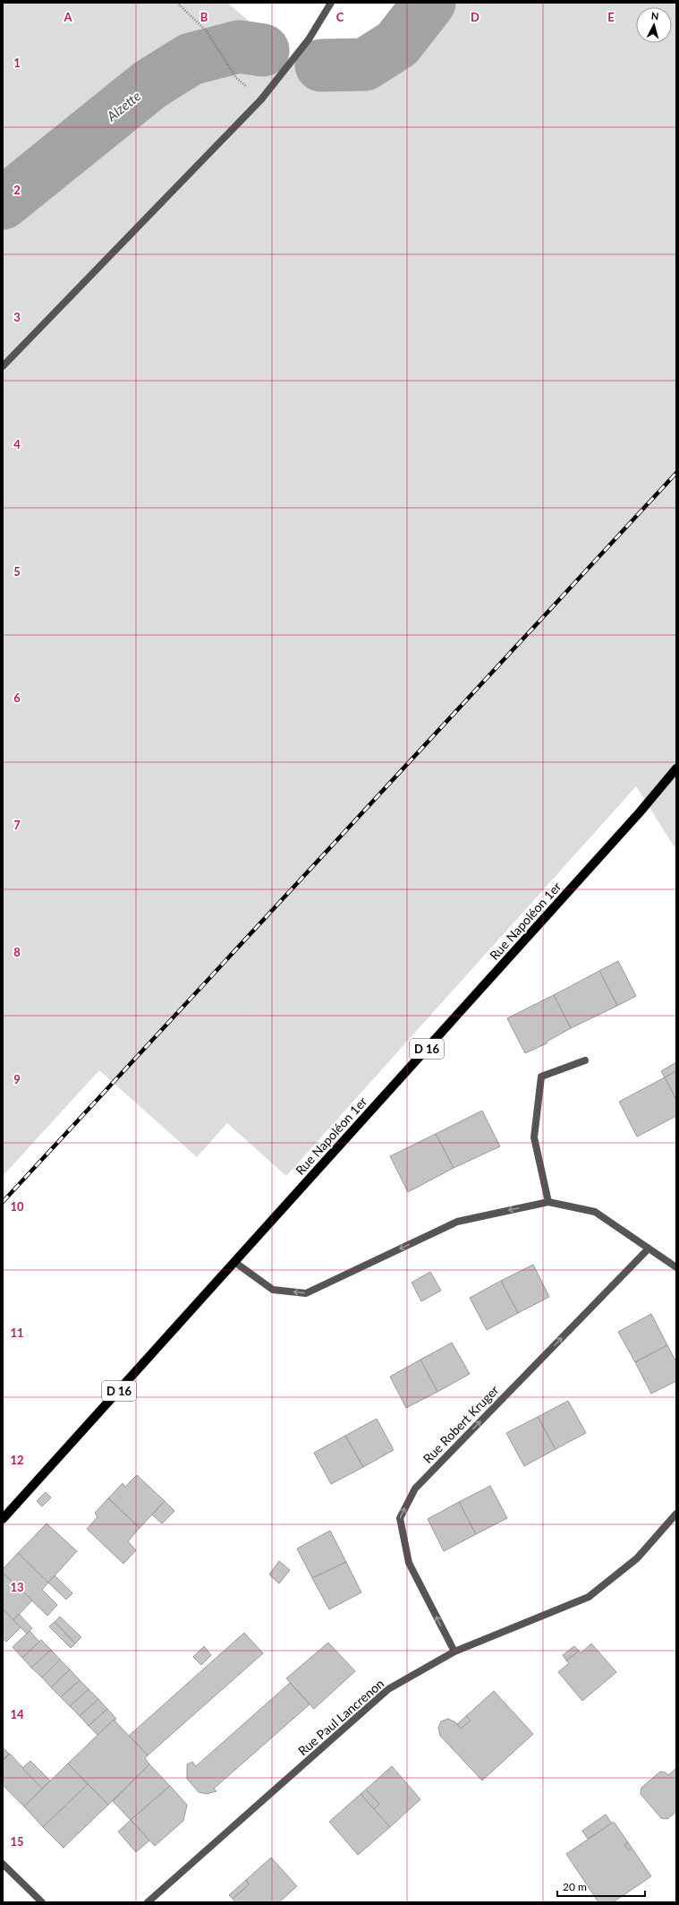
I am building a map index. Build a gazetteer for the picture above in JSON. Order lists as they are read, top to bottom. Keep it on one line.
{"streets":{"main road":["Rue Napoléon 1er","D 16"],"street":["Rue Robert Kruger","Rue Paul Lancrenon"]},"crossings":[["Rue Robert Kruger","Rue Paul Lancrenon"]],"one_way":["Rue Robert Kruger"],"water":["Alzette"],"scale_bar":"20 m","north":"top","grid":{"columns":["A","B","C","D","E"],"rows":["1","2","3","4","5","6","7","8","9","10","11","12","13","14","15"]}}
